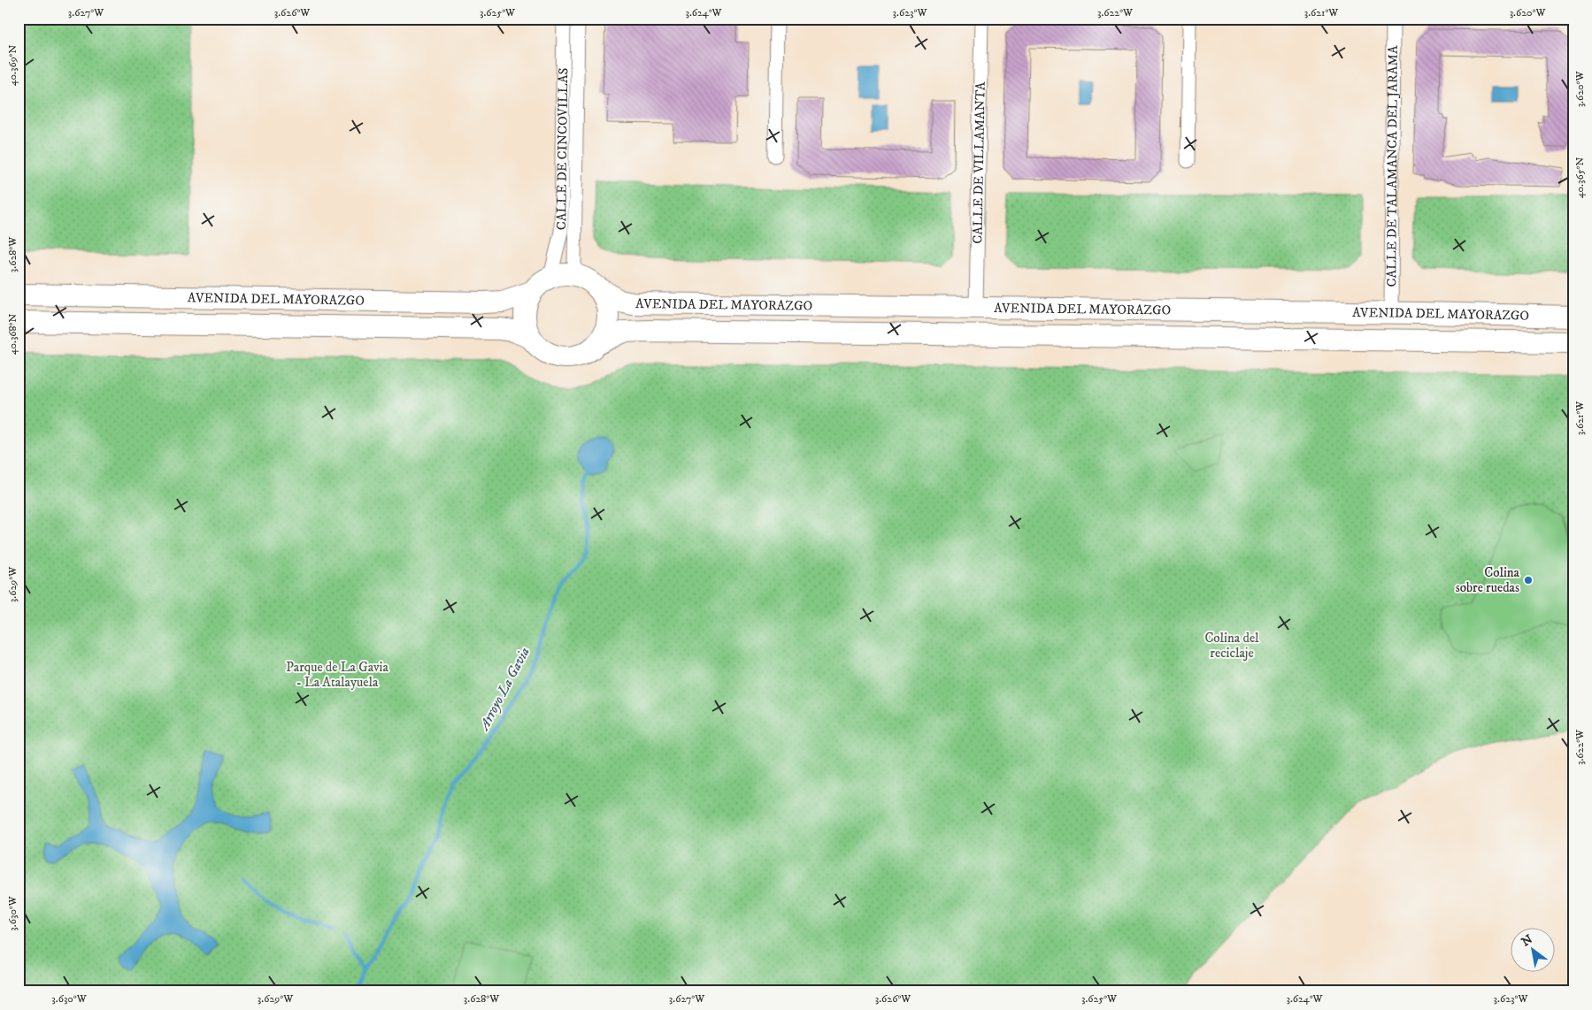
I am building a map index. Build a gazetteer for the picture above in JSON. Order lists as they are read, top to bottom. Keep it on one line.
{"streets":{"main road":["AVENIDA DEL MAYORAZGO"],"street":["CALLE DE CINCOVILLAS","CALLE DE VILLAMANTA","CALLE DE TALAMANCA DEL JARAMA"]},"crossings":[["CALLE DE CINCOVILLAS","AVENIDA DEL MAYORAZGO"],["CALLE DE VILLAMANTA","AVENIDA DEL MAYORAZGO"],["CALLE DE TALAMANCA DEL JARAMA","AVENIDA DEL MAYORAZGO"]],"water":["Arroyo La Gavia"],"parks":["Colina del reciclaje","Parque de La Gavia - La Atalayuela"],"places":["Colina sobre ruedas"],"north":"top left","coordinates":["3.627°W","3.626°W","3.625°W","3.624°W","3.623°W","3.622°W","3.621°W","3.620°W","40.369°N","40.365°N","3.628°W","40.368°N","3.629°W","3.630°W"]}
